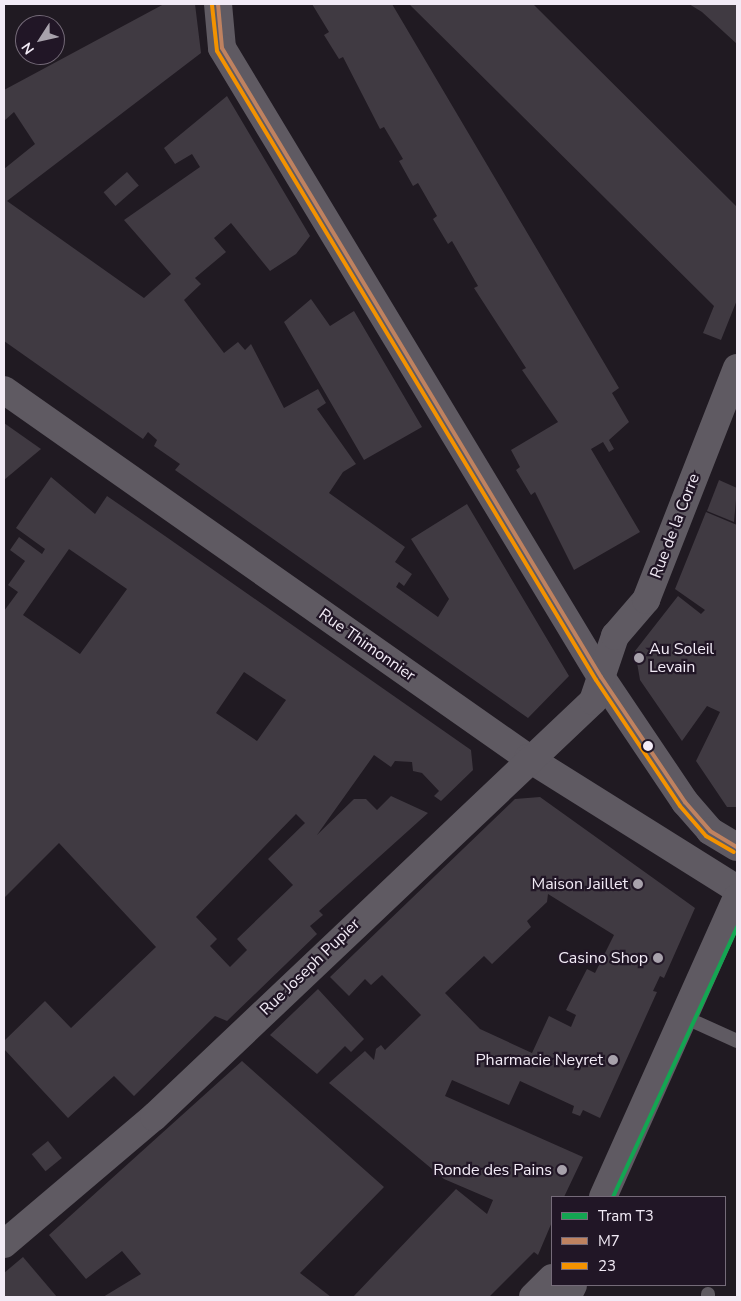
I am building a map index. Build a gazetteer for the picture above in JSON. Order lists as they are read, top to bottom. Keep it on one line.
{"streets":{"street":["Rue de la Corre","Rue Thimonnier","Rue Joseph Pupier"]},"crossings":[["Rue de la Corre","Rue Joseph Pupier"],["Rue Thimonnier","Rue Joseph Pupier"]],"places":["Au Soleil Levain","Maison Jaillet","Casino Shop","Pharmacie Neyret","Ronde des Pains"],"lines":["transit line M7","transit line 23","tram line T3"],"legend":["Tram T3","M7","23"],"north":"bottom left"}
